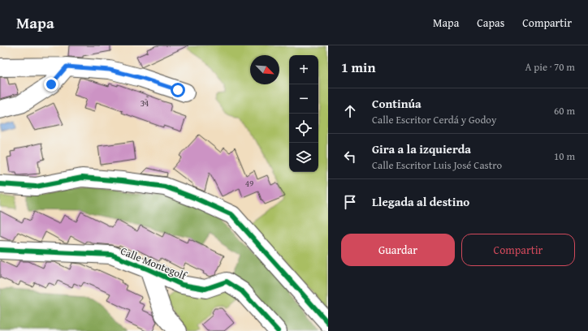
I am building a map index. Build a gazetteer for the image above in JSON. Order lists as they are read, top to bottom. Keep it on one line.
{"streets":{"street":["Calle Montegolf"]},"house_numbers":["34","49"],"north":"bottom right","page":{"header":"Mapa","nav":["Mapa","Capas","Compartir"],"heading":["1 min","A pie · 70 m"],"map_buttons":["+","−"],"list":[["Continúa","Calle Escritor Cerdá y Godoy","60 m"],["Gira a la izquierda","Calle Escritor Luis José Castro","10 m"],"Llegada al destino"],"buttons":["Guardar","Compartir"]}}
